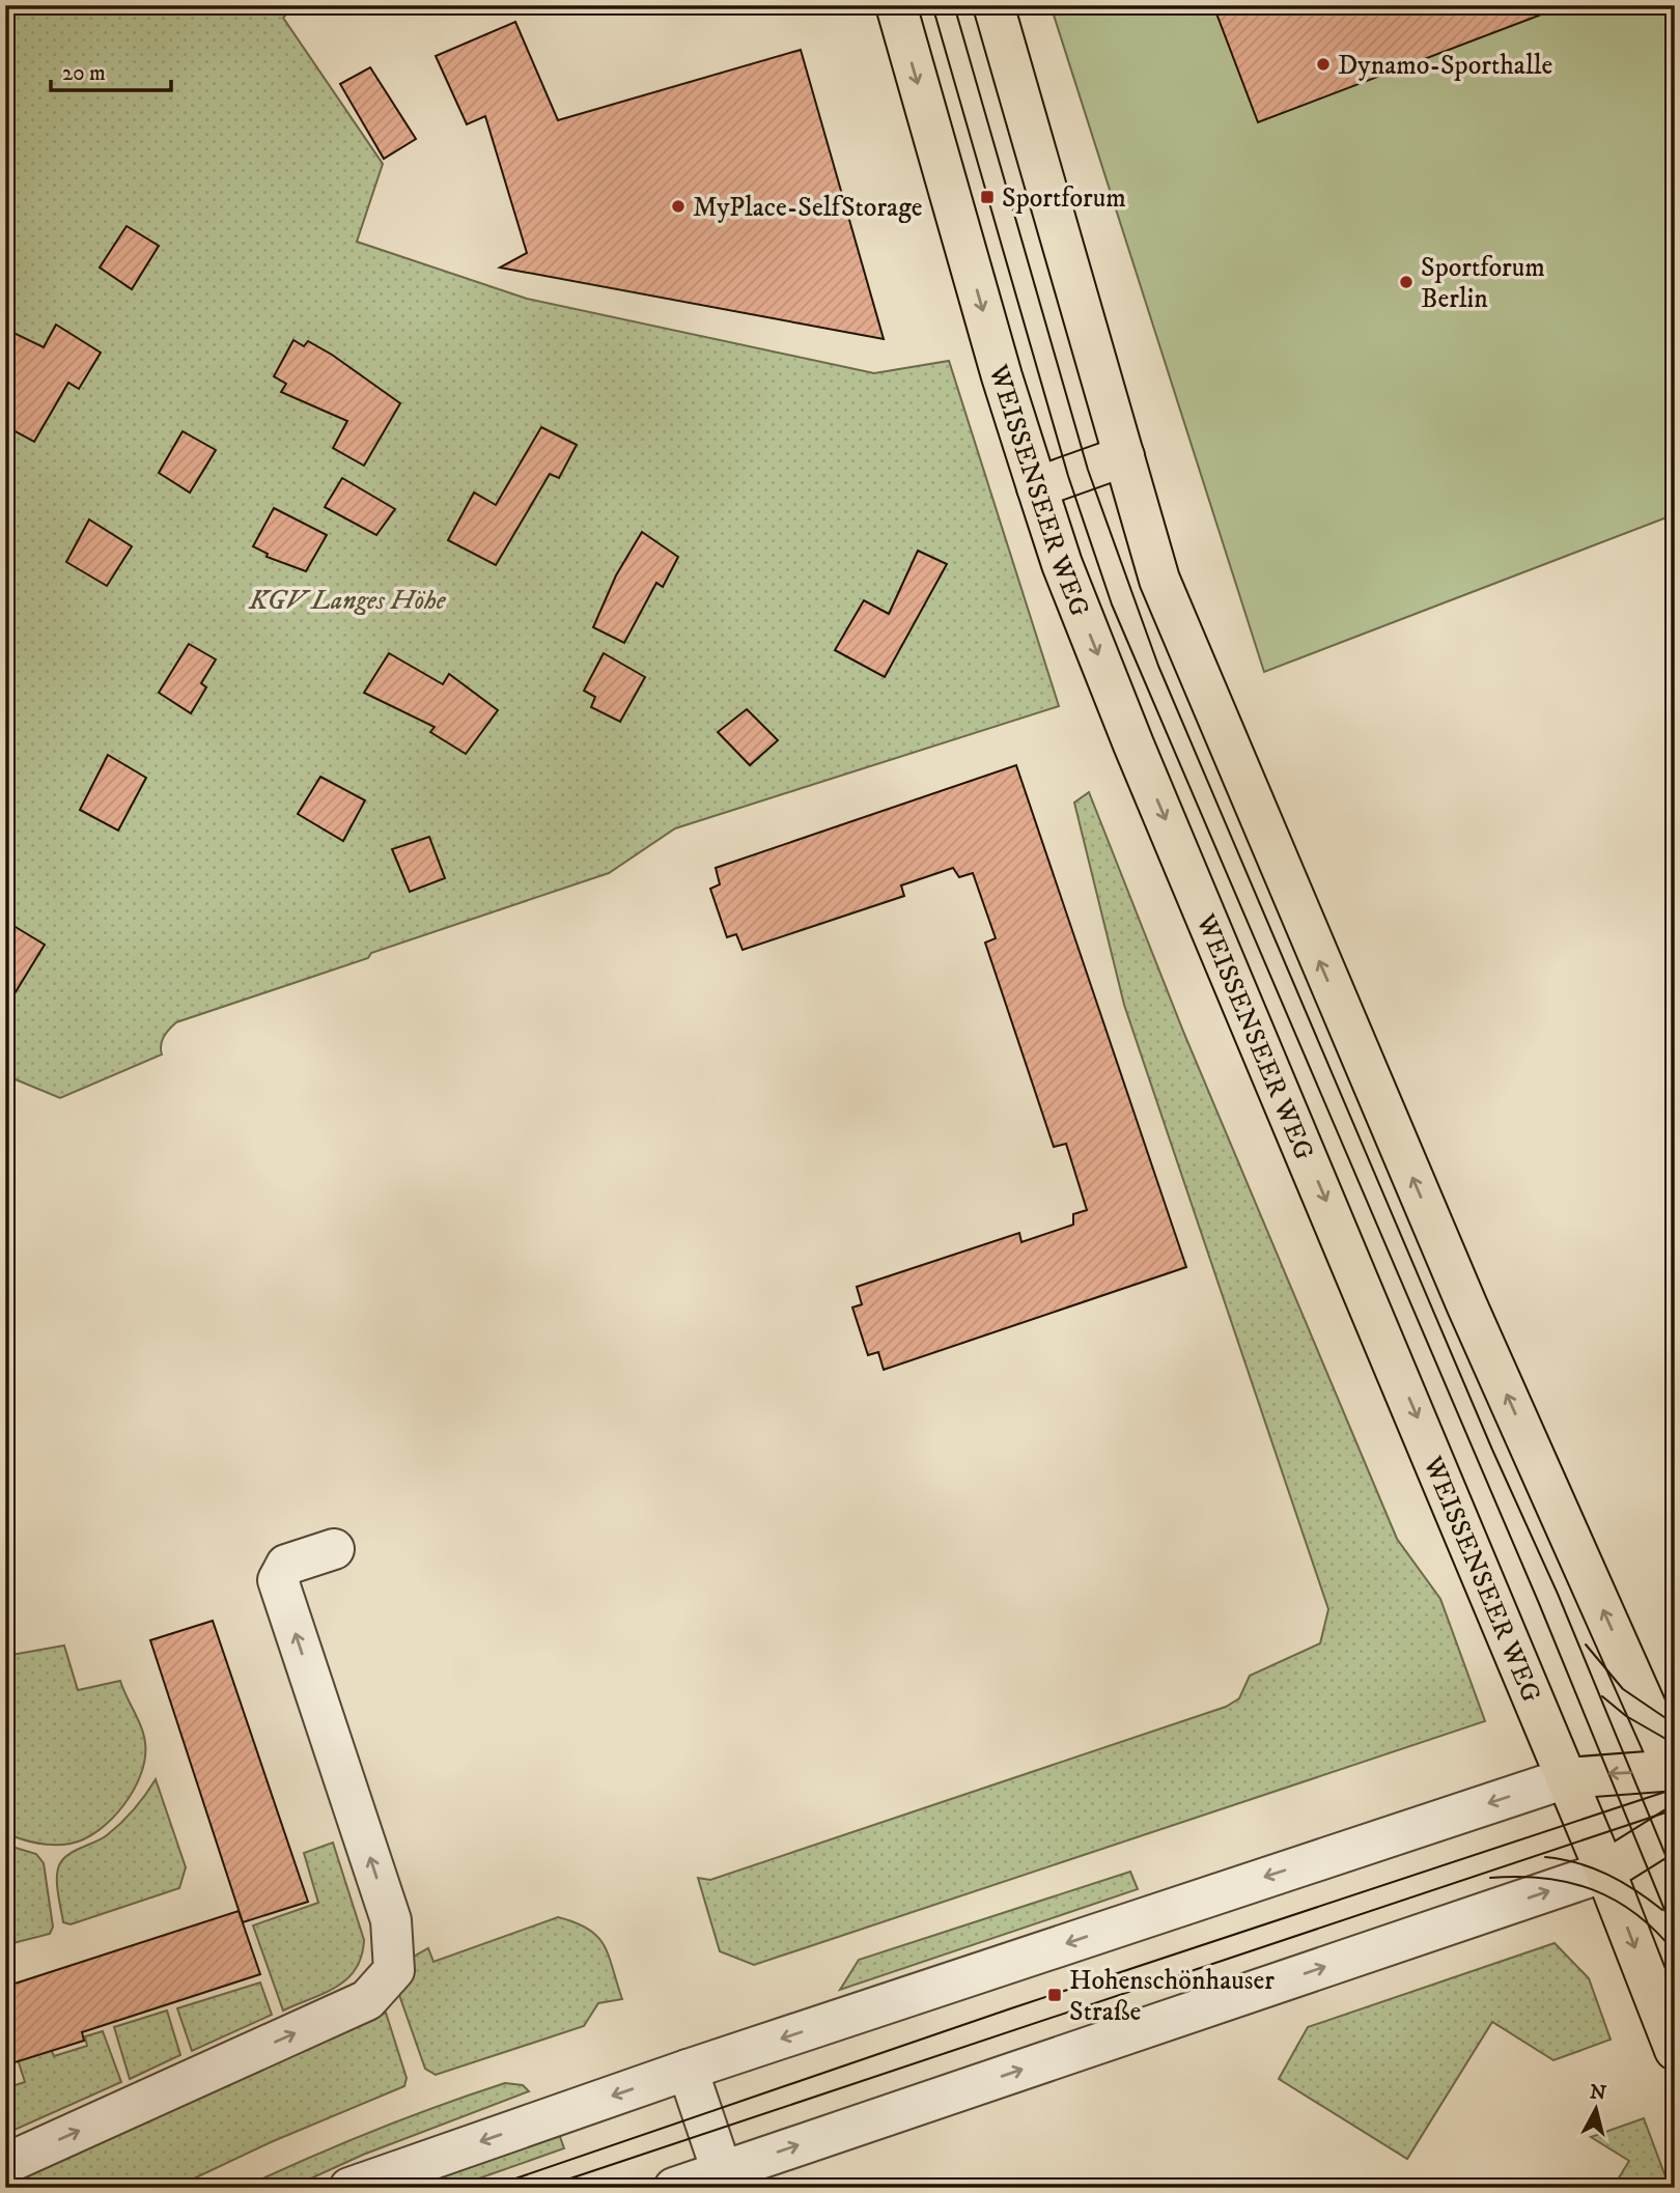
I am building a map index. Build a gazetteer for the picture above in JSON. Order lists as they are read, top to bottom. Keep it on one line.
{"streets":{"main road":["WEISSENSEER WEG"]},"parks":["KGV Langes Höhe"],"places":{"other":["Dynamo-Sporthalle","MyPlace-SelfStorage","Sportforum Berlin"],"transit":["Sportforum","Hohenschönhauser Straße"]},"scale_bar":"20 m","north":"top"}
